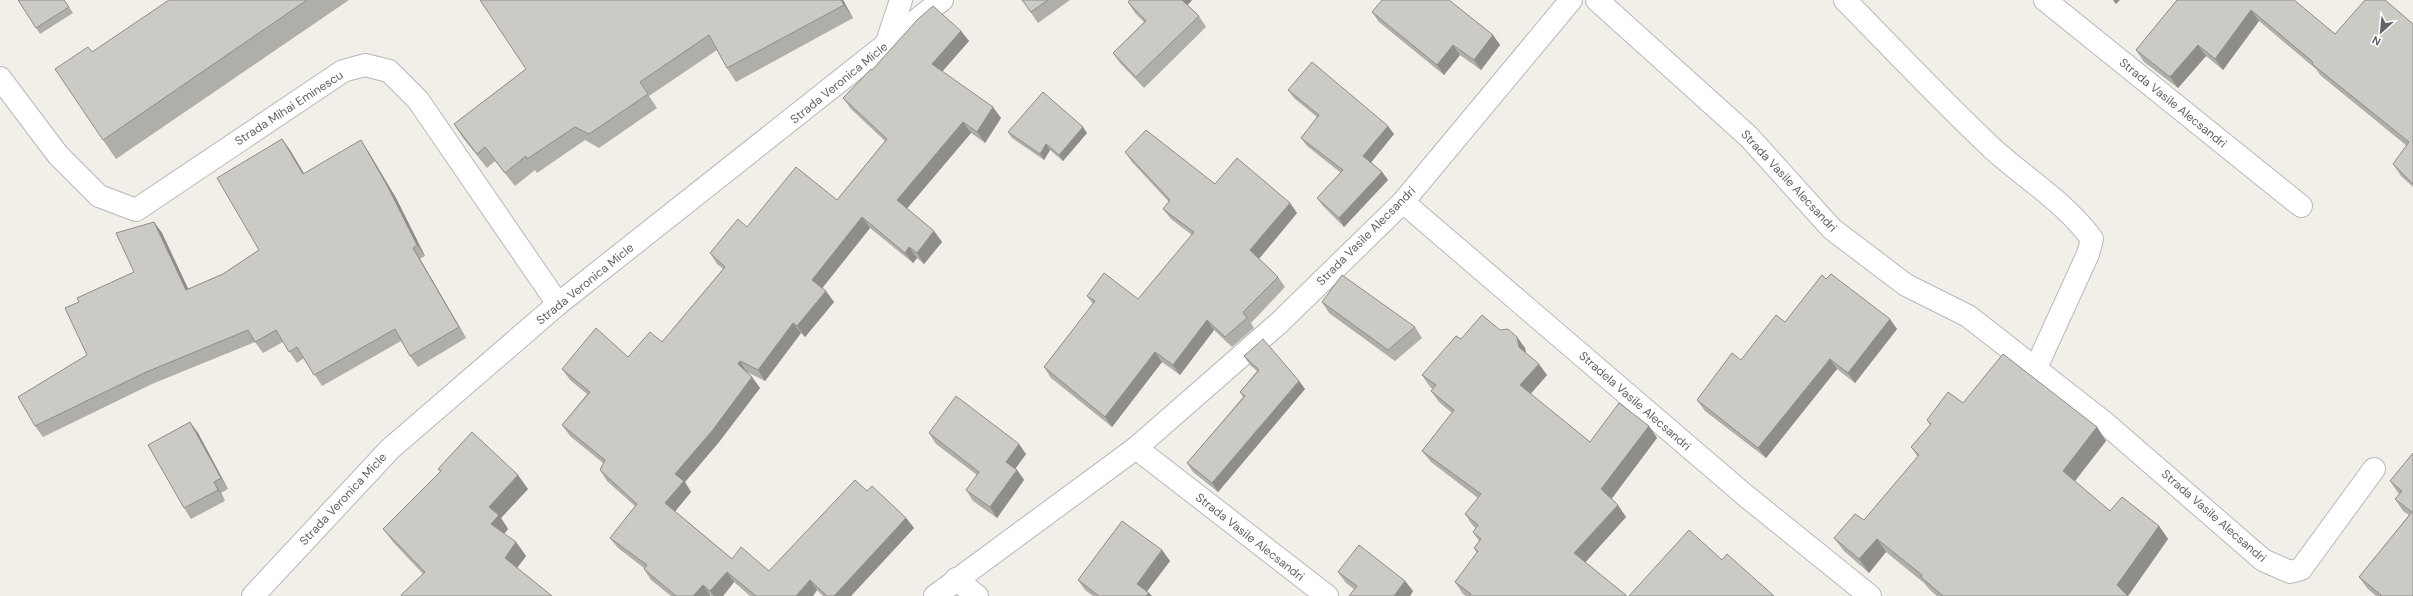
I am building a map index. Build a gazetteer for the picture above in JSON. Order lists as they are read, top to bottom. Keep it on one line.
{"streets":{"street":["Strada Veronica Micle","Strada Vasile Alecsandri","Strada Mihai Eminescu","Stradela Vasile Alecsandri"]},"crossings":[["Strada Veronica Micle","Strada Mihai Eminescu"],["Strada Vasile Alecsandri","Stradela Vasile Alecsandri"]],"north":"bottom left"}
